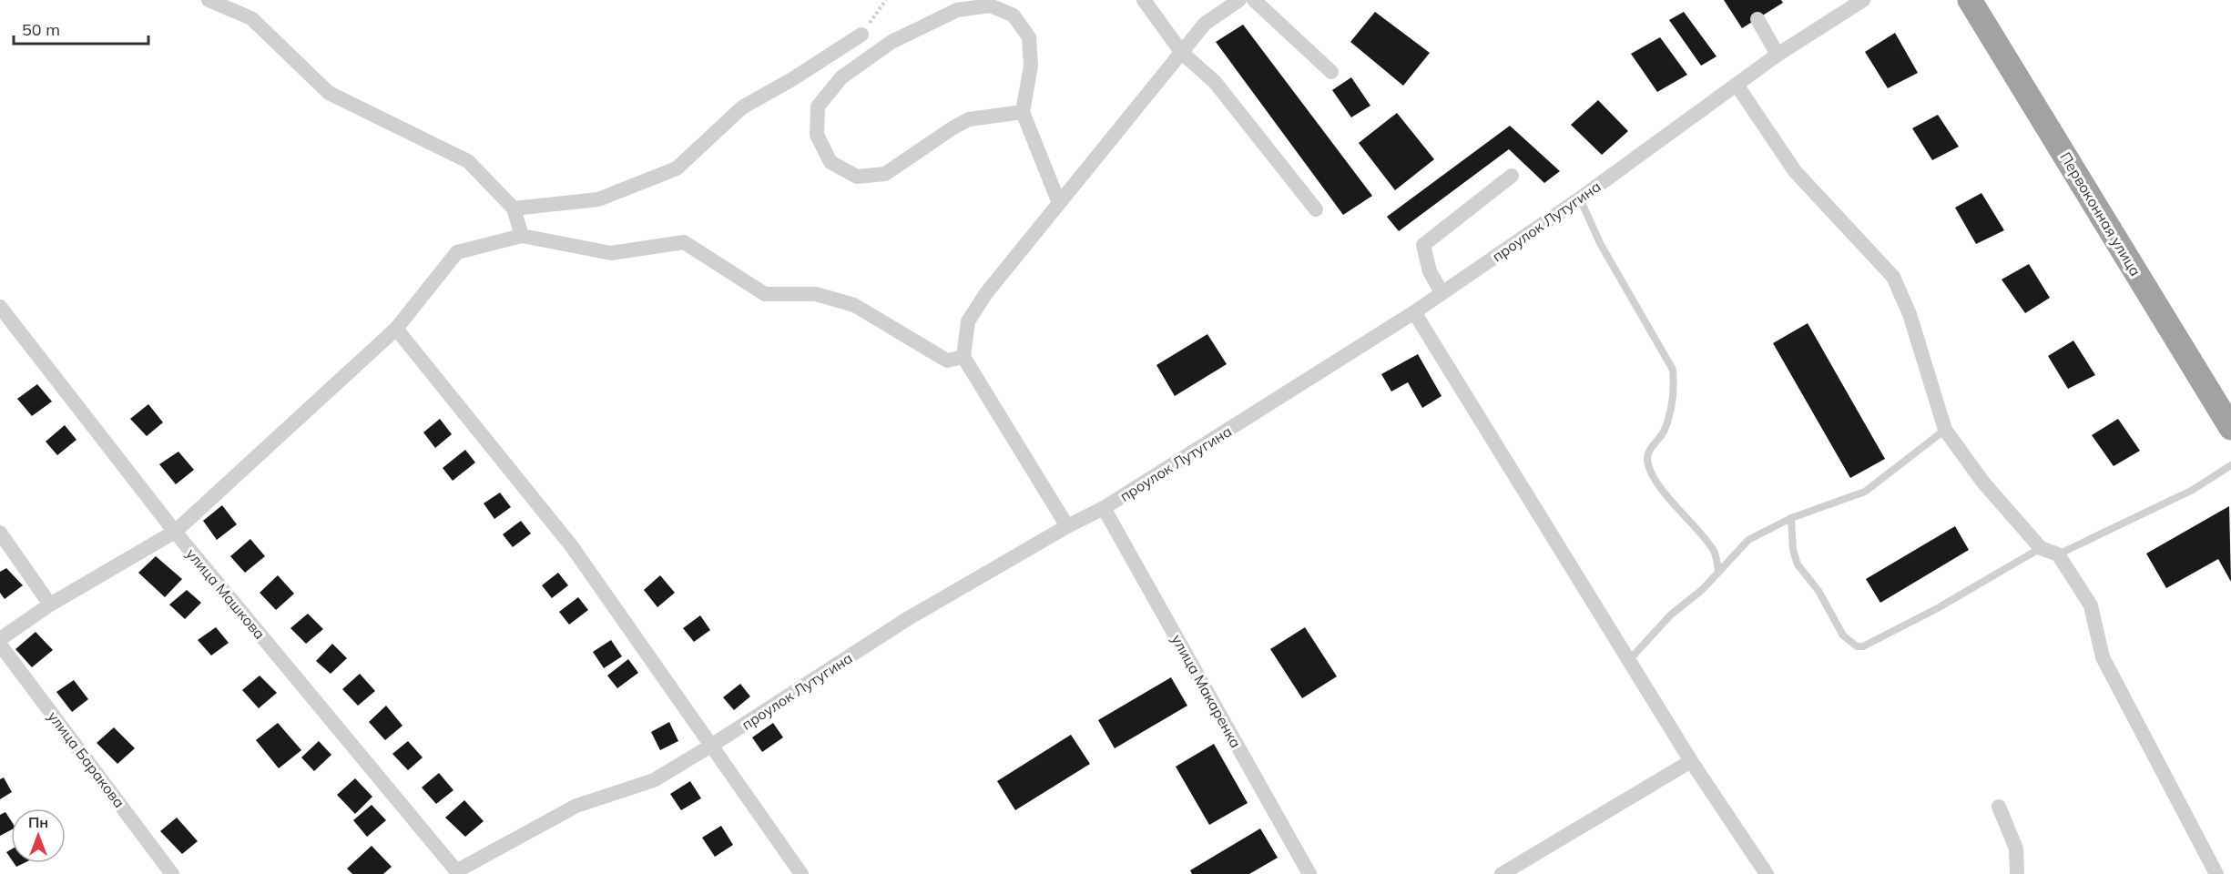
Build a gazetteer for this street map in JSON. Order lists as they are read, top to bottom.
{
  "streets": {
    "highway": ["Первоконная улица"],
    "street": [
      "проулок Лутугина",
      "улица Машкова",
      "улица Макаренка",
      "улица Баракова"
    ]
  },
  "crossings": [
    ["проулок Лутугина", "улица Машкова"],
    ["проулок Лутугина", "улица Макаренка"]
  ],
  "scale_bar": "50 m",
  "north": "top"
}
